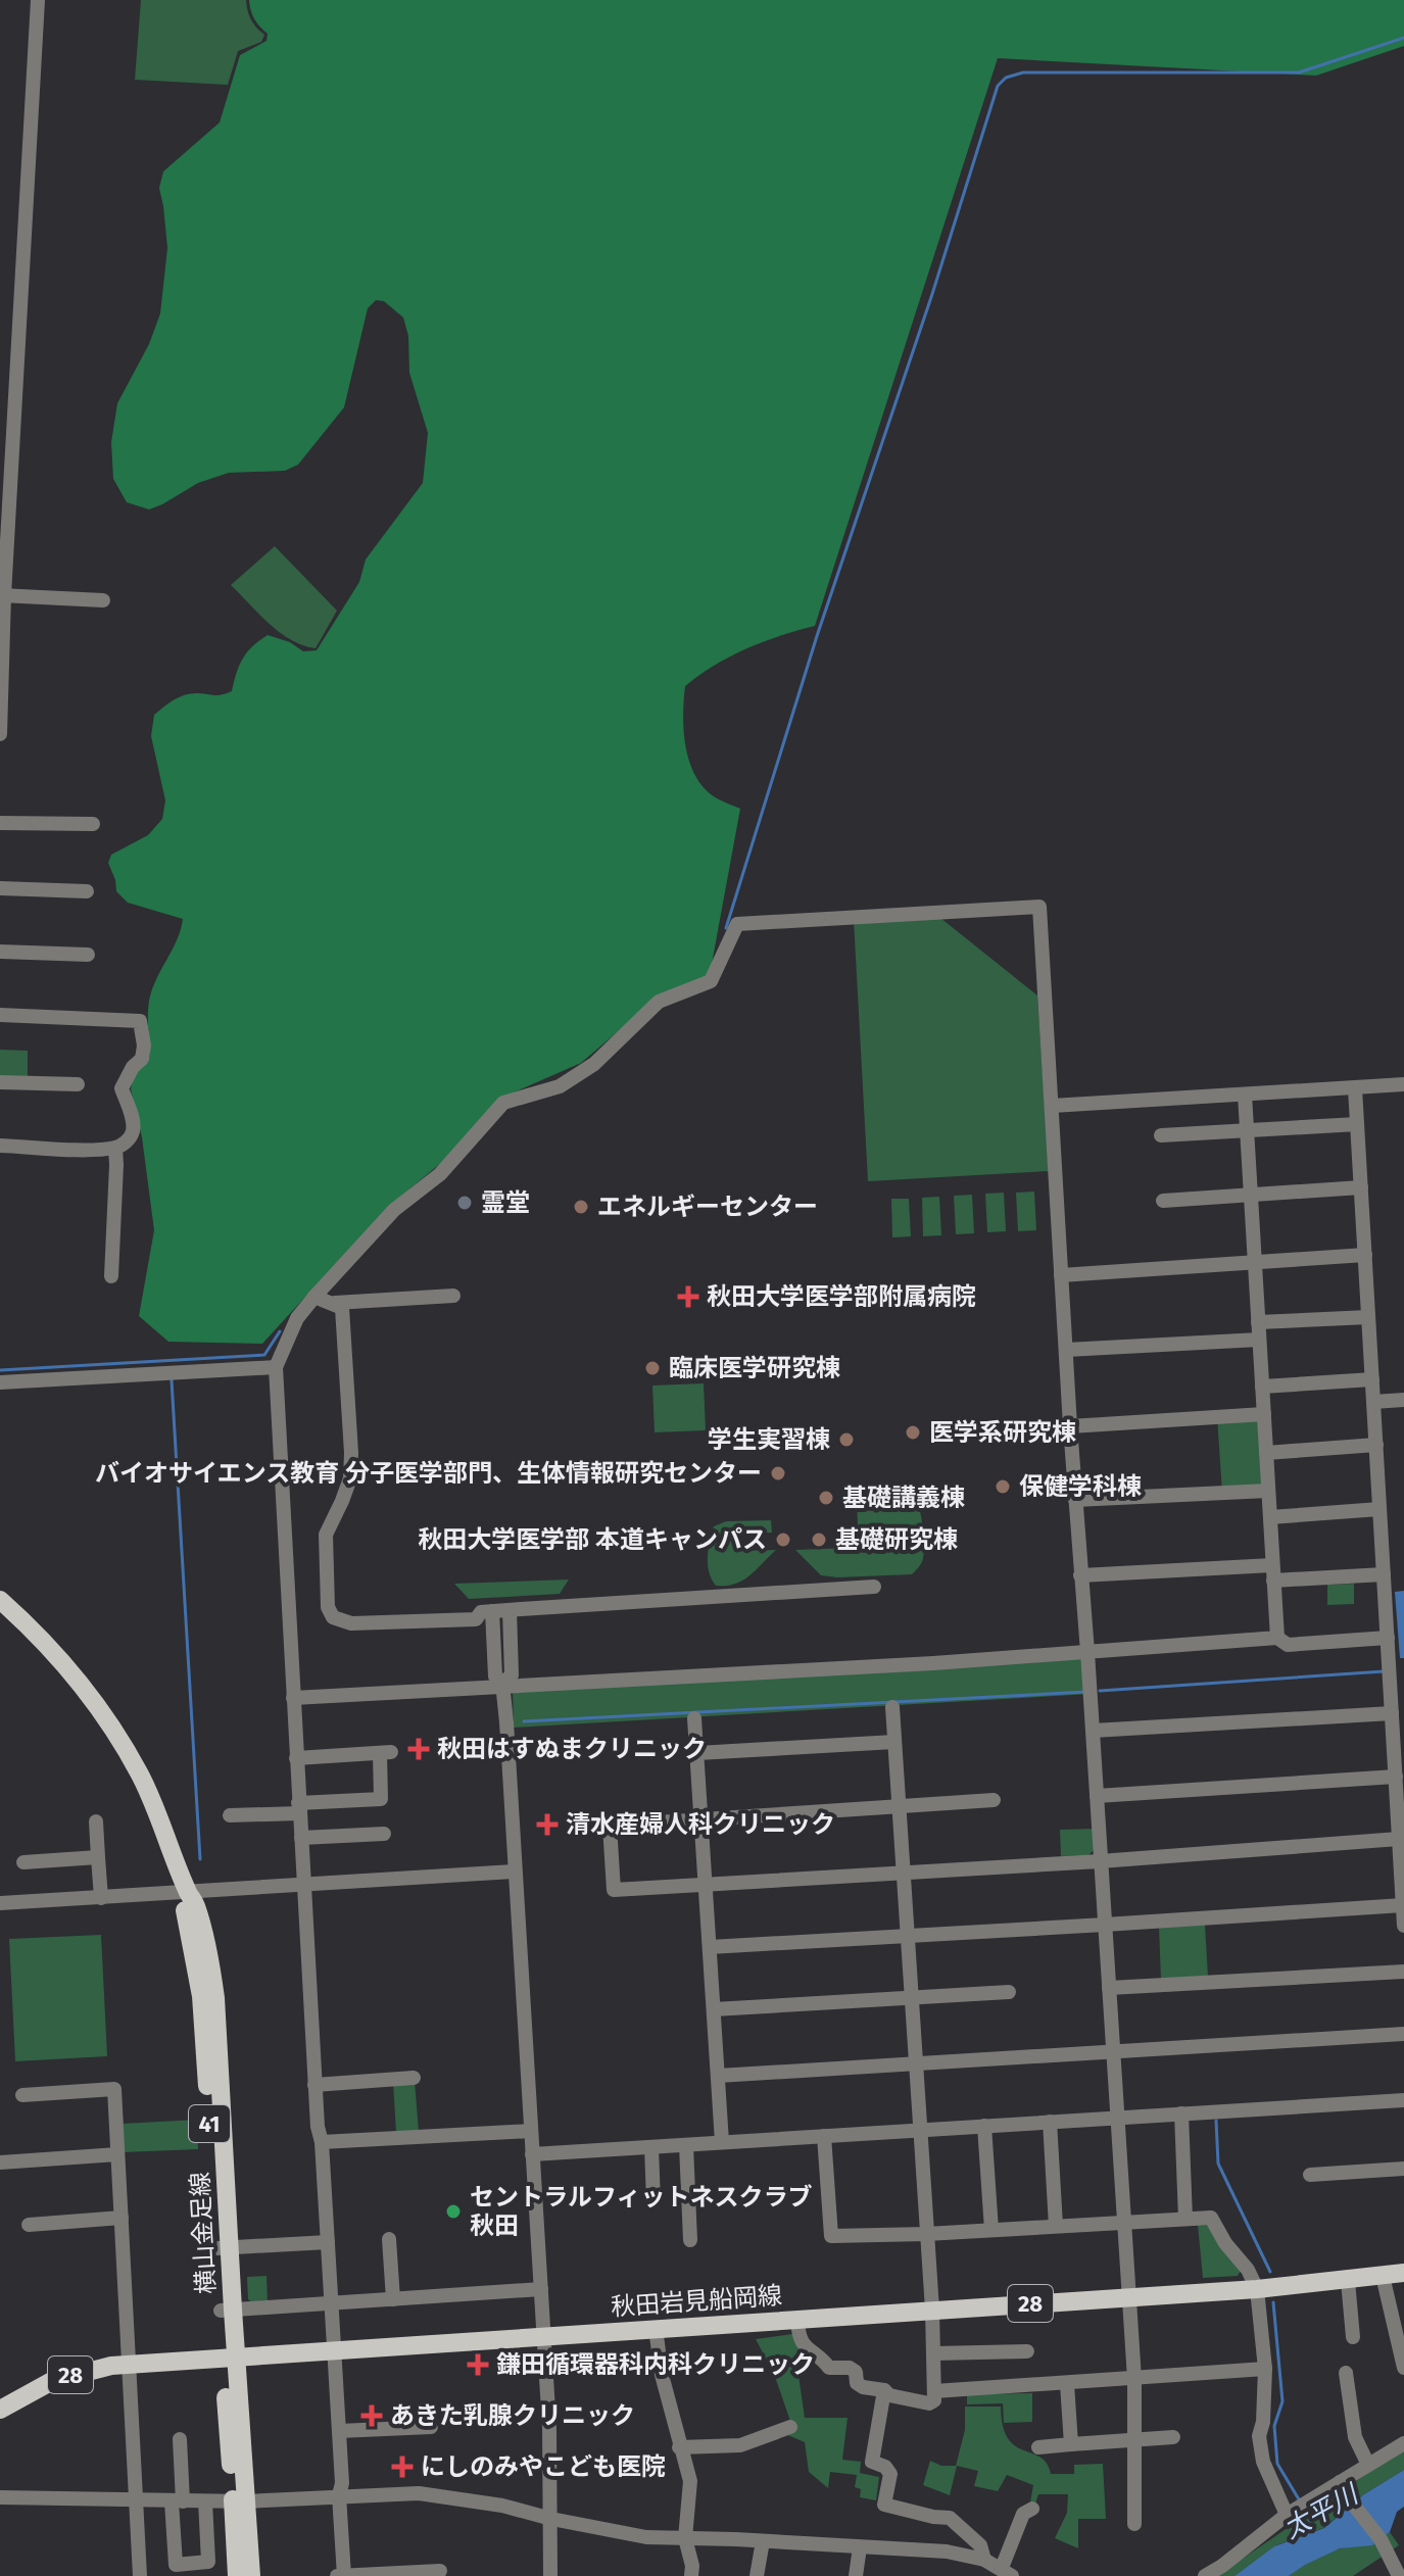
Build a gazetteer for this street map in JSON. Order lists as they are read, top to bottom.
{
  "streets": {
    "main road": [
      "41",
      "横山金足線",
      "秋田岩見船岡線",
      "28"
    ]
  },
  "crossings": [
    ["横山金足線", "秋田岩見船岡線"]
  ],
  "water": ["太平川"],
  "places": {
    "other": [
      "霊堂",
      "エネルギーセンター",
      "臨床医学研究棟",
      "医学系研究棟",
      "学生実習棟",
      "バイオサイエンス教育 分子医学部門、生体情報研究センター",
      "保健学科棟",
      "基礎講義棟",
      "秋田大学医学部 本道キャンパス",
      "基礎研究棟",
      "セントラルフィットネスクラブ 秋田"
    ],
    "health": [
      "秋田大学医学部附属病院",
      "秋田はすぬまクリニック",
      "清水産婦人科クリニック",
      "鎌田循環器科内科クリニック",
      "あきた乳腺クリニック",
      "にしのみやこども医院"
    ]
  }
}
